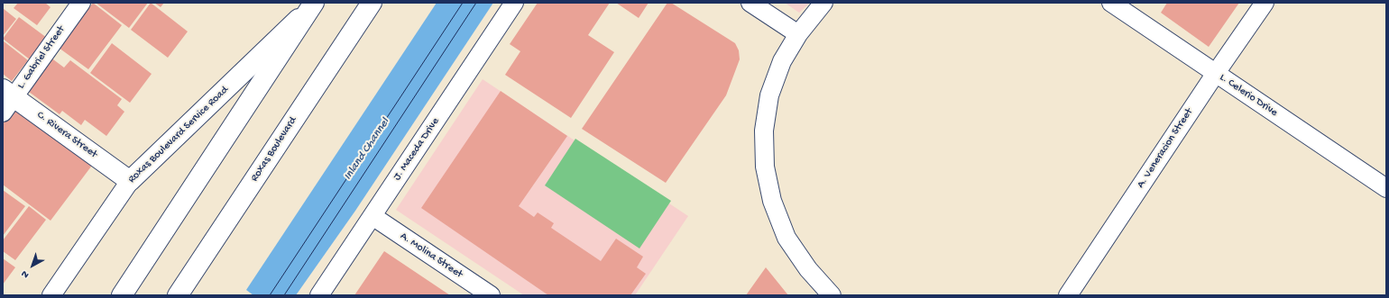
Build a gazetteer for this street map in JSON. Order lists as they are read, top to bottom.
{
  "streets": {
    "main road": ["C. Rivera Street", "Roxas Boulevard Service Road", "Roxas Boulevard"],
    "street": [
      "L. Gabriel Street",
      "L. Celerio Drive",
      "A. Veneracion Street",
      "J. Maceda Drive",
      "A. Molina Street"
    ]
  },
  "crossings": [
    ["L. Gabriel Street", "C. Rivera Street"],
    ["L. Celerio Drive", "A. Veneracion Street"],
    ["C. Rivera Street", "Roxas Boulevard Service Road"],
    ["J. Maceda Drive", "A. Molina Street"]
  ],
  "water": ["Inland Channel"],
  "north": "bottom left"
}
